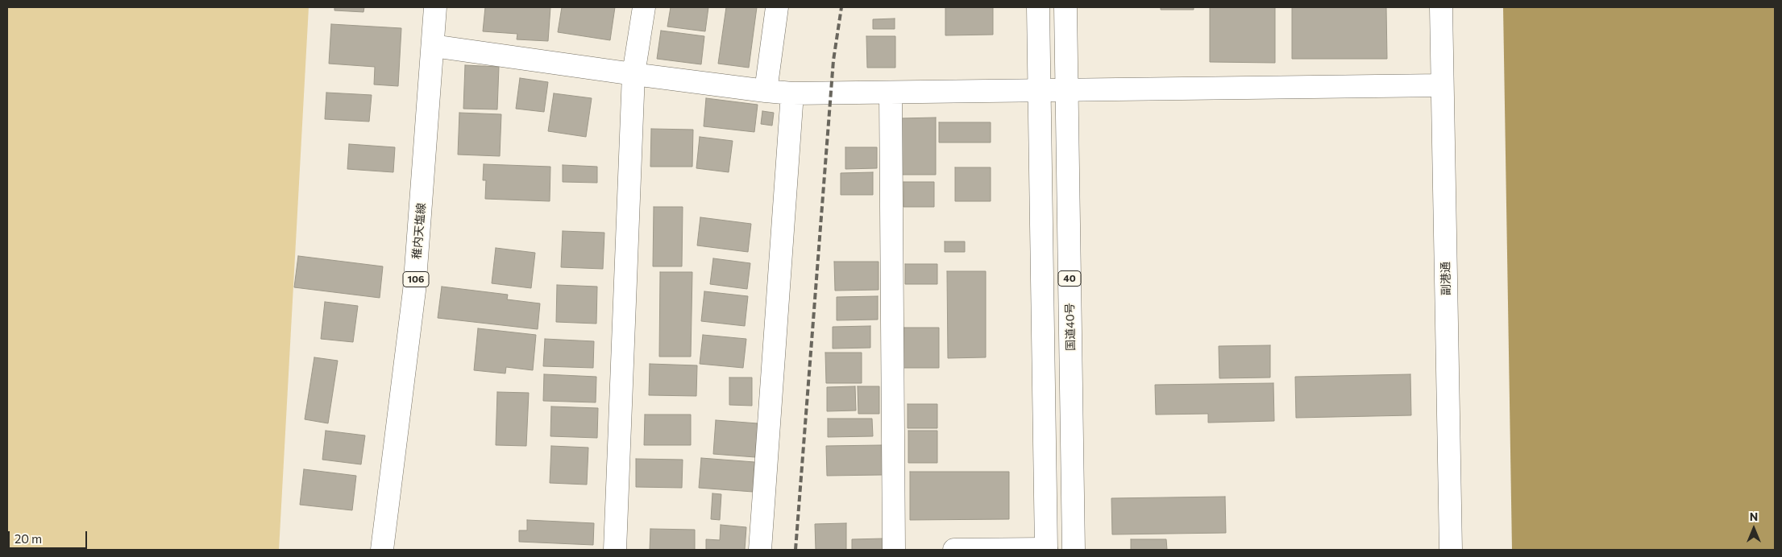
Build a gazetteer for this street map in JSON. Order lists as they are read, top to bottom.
{
  "streets": {
    "main road": [
      "稚内天塩線",
      "40",
      "副港通",
      "106",
      "国道40号"
    ]
  },
  "scale_bar": "20 m",
  "north": "top"
}
